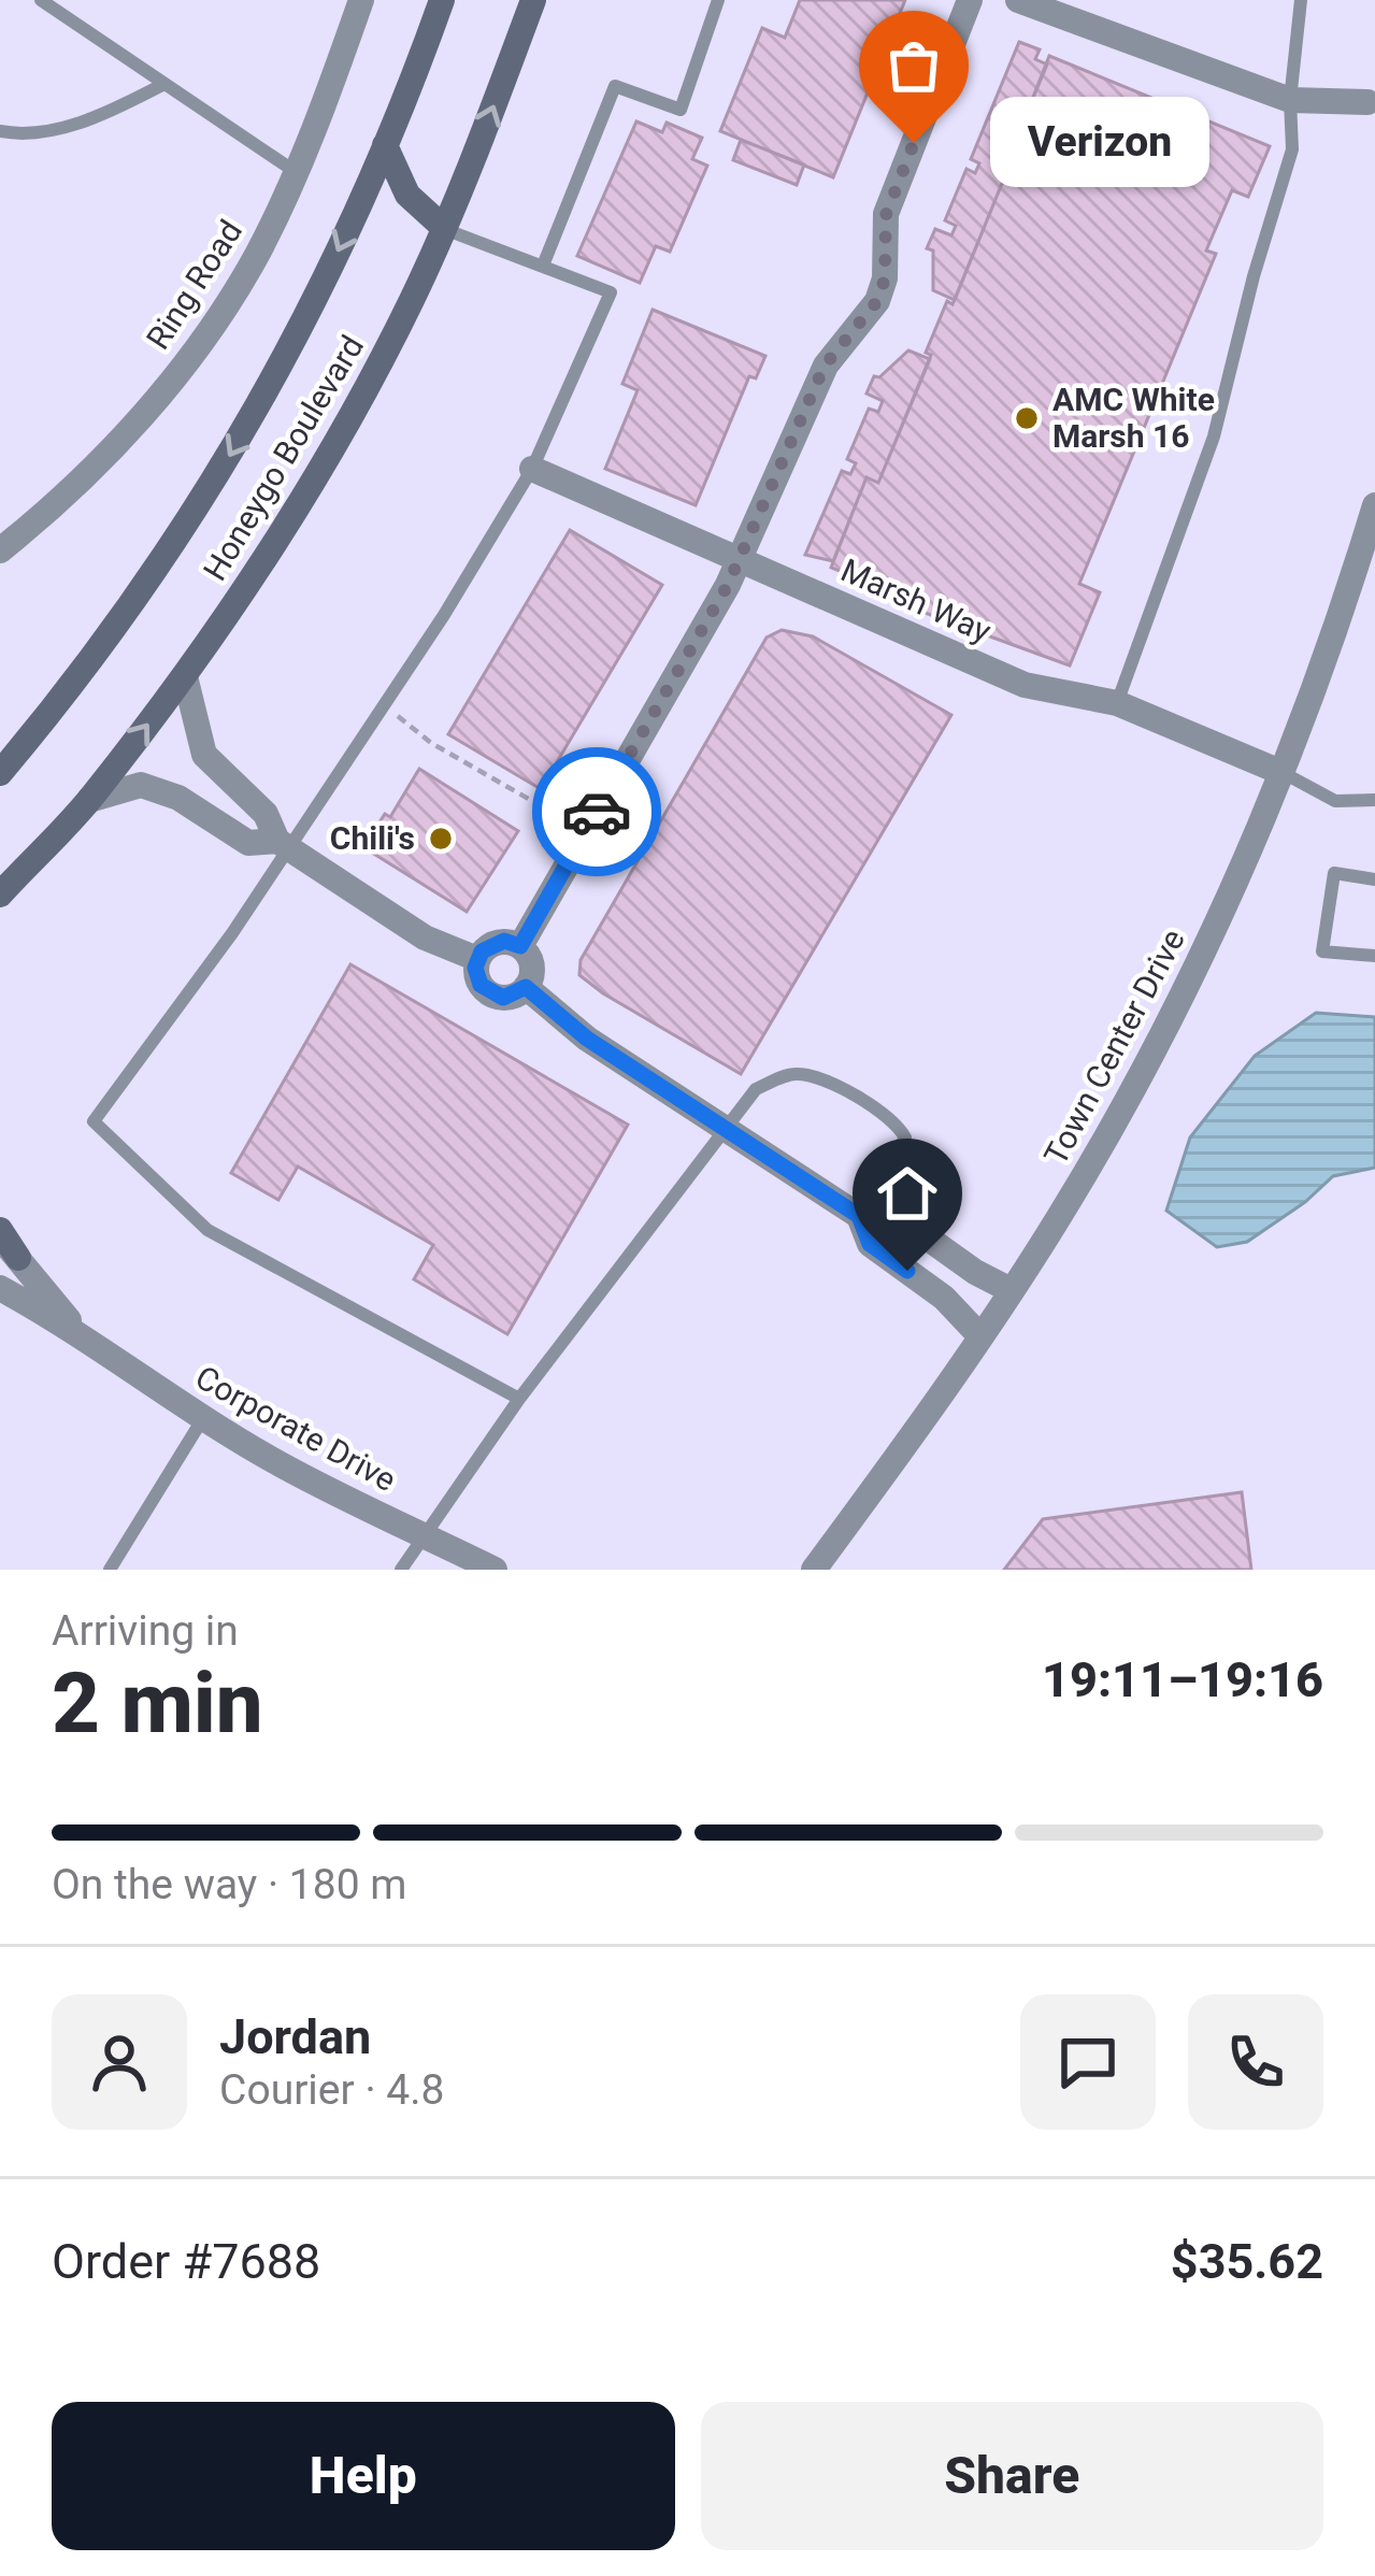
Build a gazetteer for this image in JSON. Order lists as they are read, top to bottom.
{
  "streets": {
    "main road": ["Honeygo Boulevard"],
    "street": [
      "Ring Road",
      "Marsh Way",
      "Town Center Drive",
      "Corporate Drive"
    ]
  },
  "crossings": [
    ["Marsh Way", "Town Center Drive"]
  ],
  "places": ["Verizon", "AMC White Marsh 16", "Chili's"],
  "page": {
    "bubble": "Verizon",
    "heading": ["2 min", "Arriving in", "19:11–19:16"],
    "panel": [
      "Jordan",
      "Courier · 4.8",
      "Order #7688",
      "$35.62"
    ],
    "bar": "On the way · 180 m",
    "buttons": ["Help", "Share"]
  }
}
